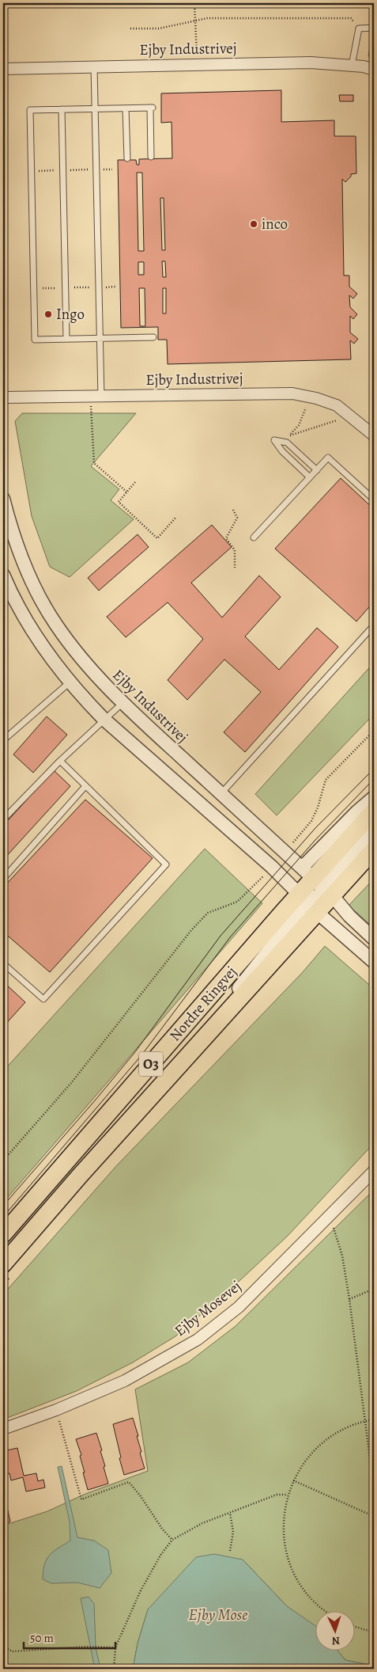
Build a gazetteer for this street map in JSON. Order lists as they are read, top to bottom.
{
  "streets": {
    "main road": ["Nordre Ringvej", "O3"],
    "street": ["Ejby Industrivej", "Ejby Mosevej"]
  },
  "crossings": [
    ["Ejby Industrivej", "Nordre Ringvej"]
  ],
  "water": ["Ejby Mose"],
  "places": ["inco", "Ingo"],
  "scale_bar": "50 m",
  "north": "bottom"
}
